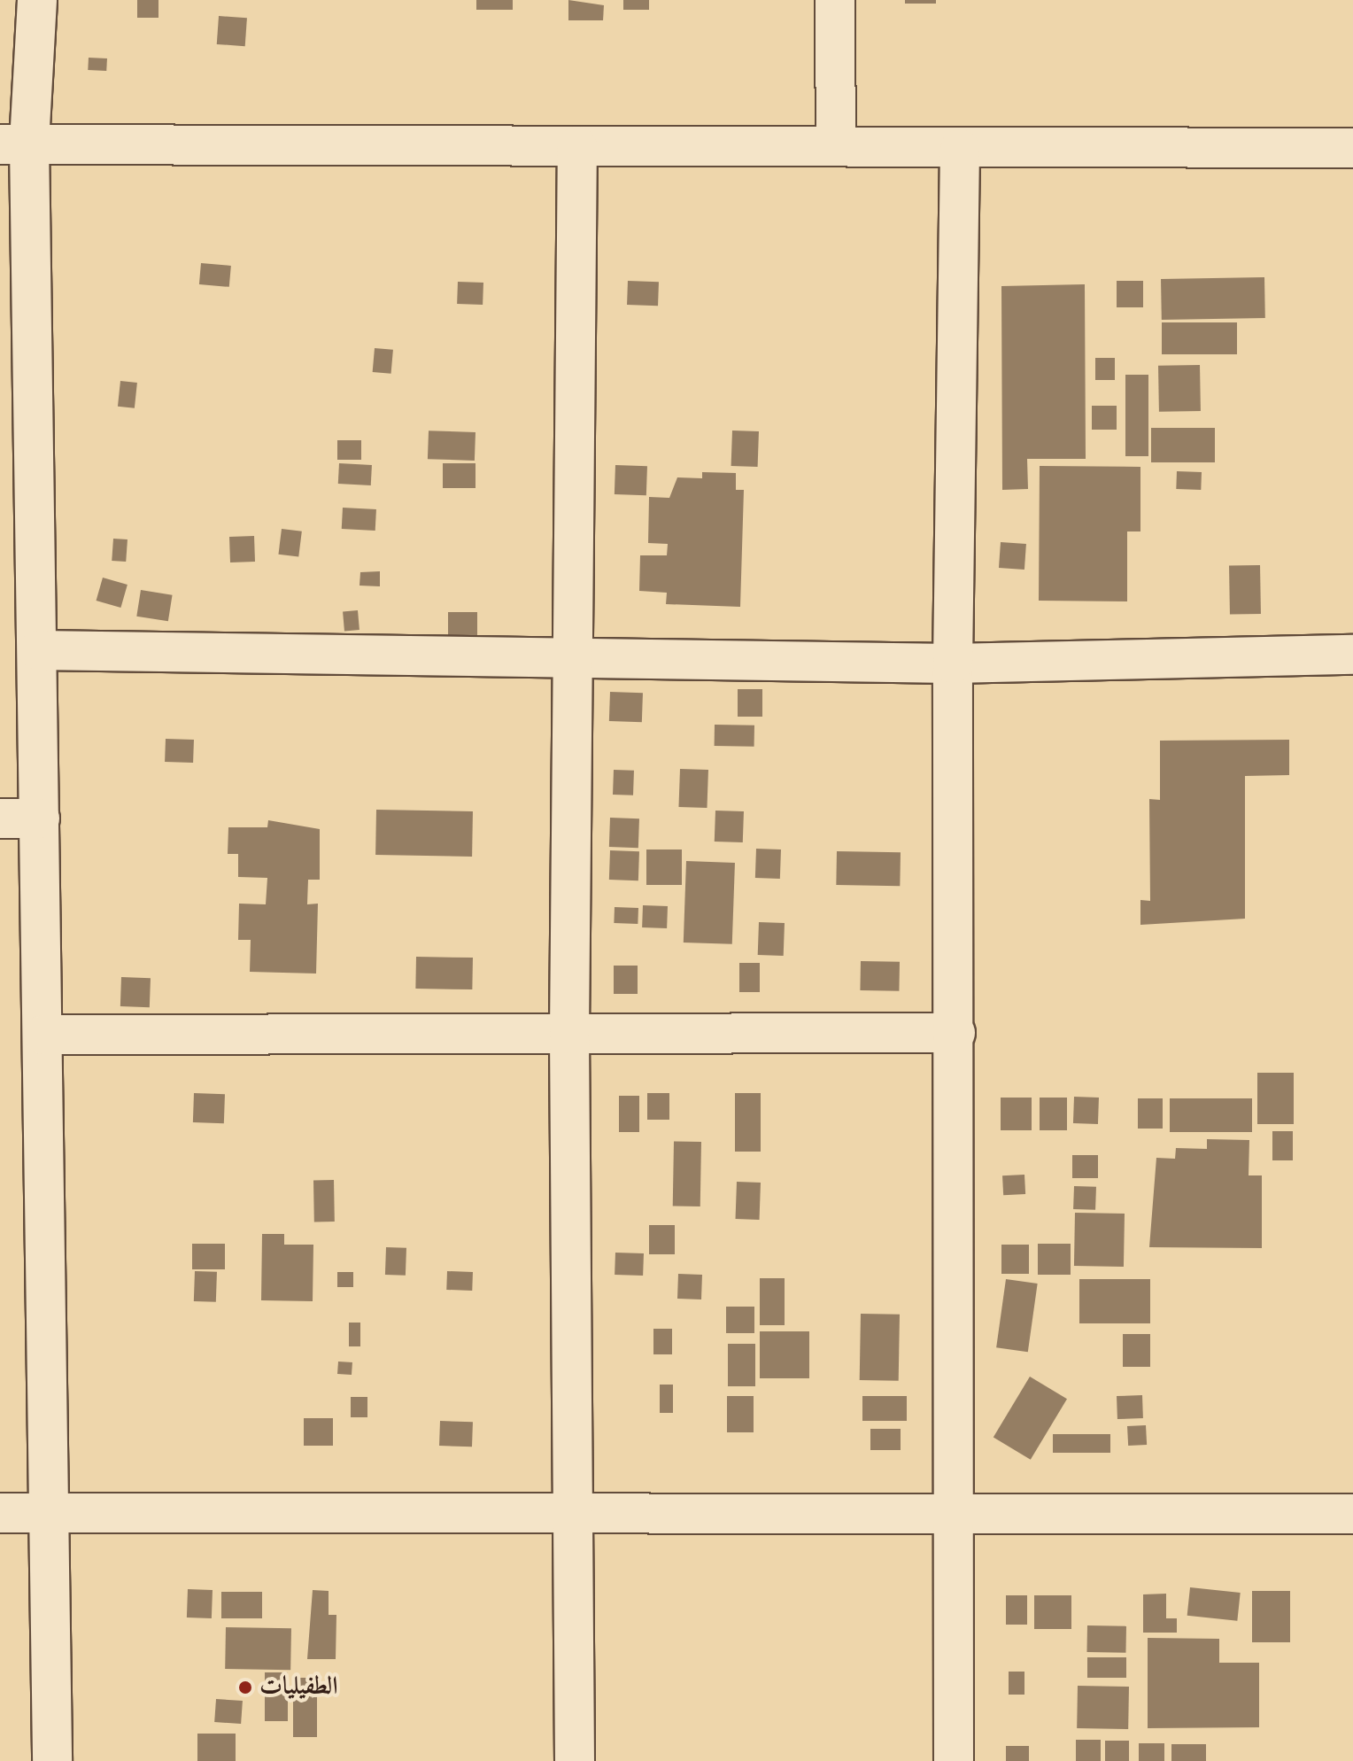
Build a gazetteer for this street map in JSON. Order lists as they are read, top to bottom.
{
  "places": ["الطفيليات"]
}
